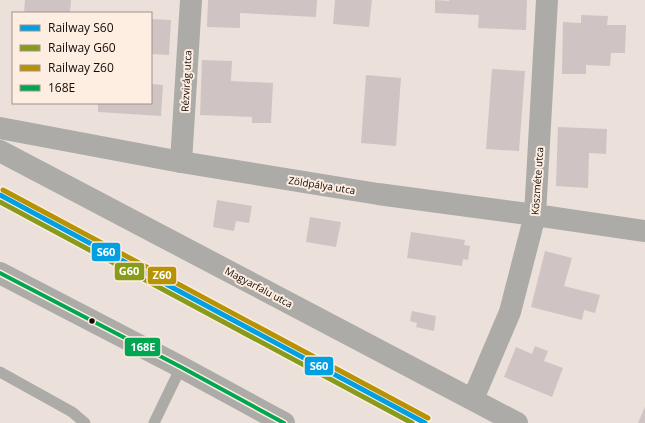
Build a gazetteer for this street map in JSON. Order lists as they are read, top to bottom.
{
  "streets": {
    "street": [
      "Rézvirág utca",
      "Köszméte utca",
      "Zöldpálya utca",
      "Magyarfalu utca"
    ]
  },
  "crossings": [
    ["Rézvirág utca", "Zöldpálya utca"],
    ["Köszméte utca", "Zöldpálya utca"],
    ["Köszméte utca", "Magyarfalu utca"]
  ],
  "lines": [
    "rail line Z60",
    "rail line S60",
    "rail line G60",
    "transit line 168E"
  ],
  "legend": [
    "Railway S60",
    "Railway G60",
    "Railway Z60",
    "168E"
  ]
}
